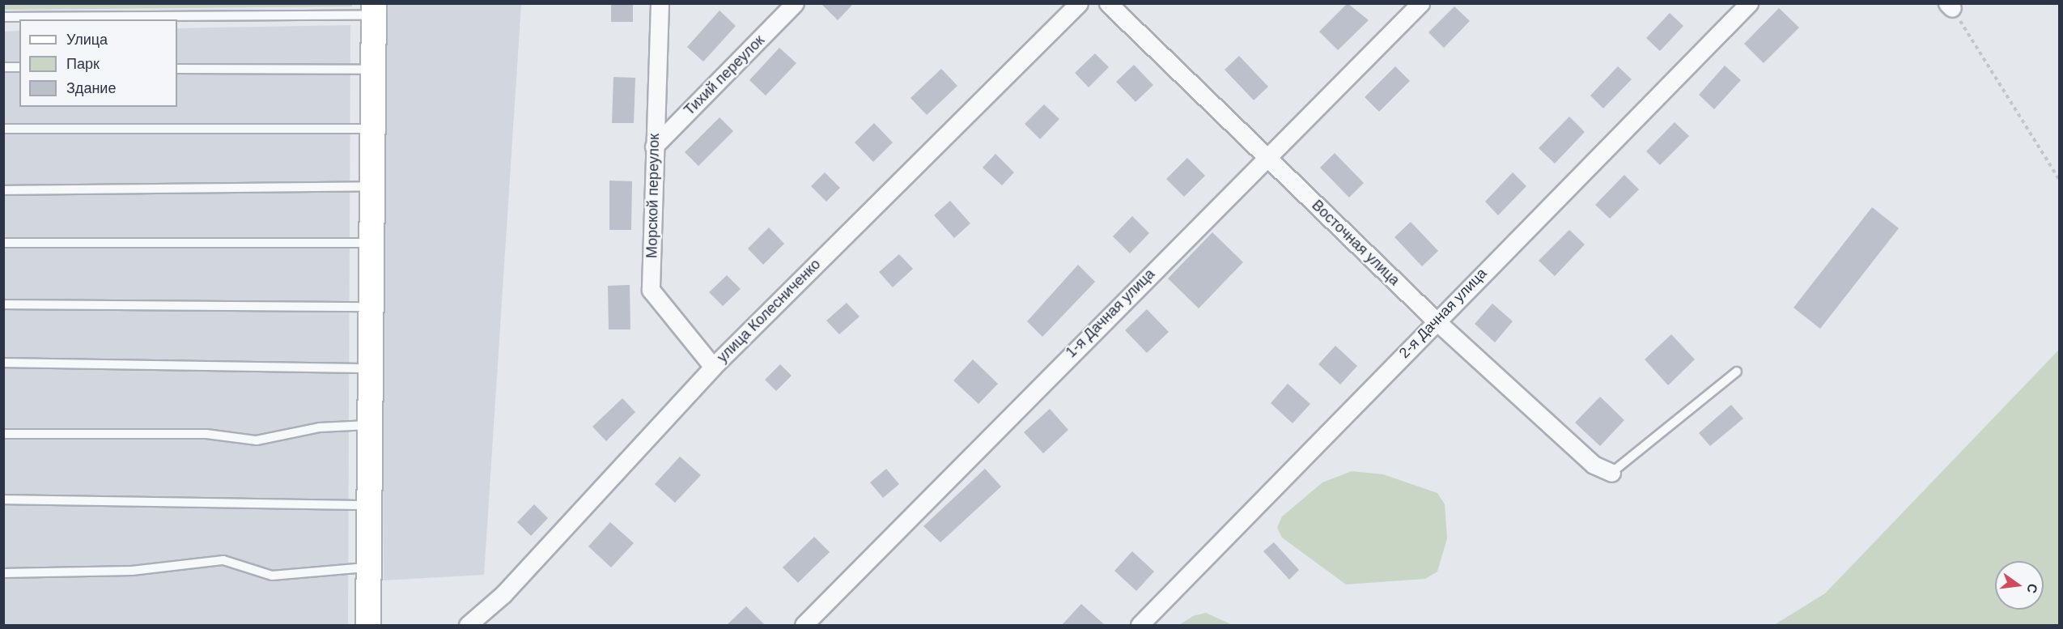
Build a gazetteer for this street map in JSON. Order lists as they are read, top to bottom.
{
  "streets": {
    "street": [
      "Тихий переулок",
      "Морской переулок",
      "Восточная улица",
      "улица Колесниченко",
      "1-я Дачная улица",
      "2-я Дачная улица"
    ]
  },
  "crossings": [
    ["Тихий переулок", "Морской переулок"],
    ["Морской переулок", "улица Колесниченко"],
    ["Восточная улица", "1-я Дачная улица"],
    ["Восточная улица", "2-я Дачная улица"]
  ],
  "legend": ["Улица", "Парк", "Здание"],
  "north": "right"
}
